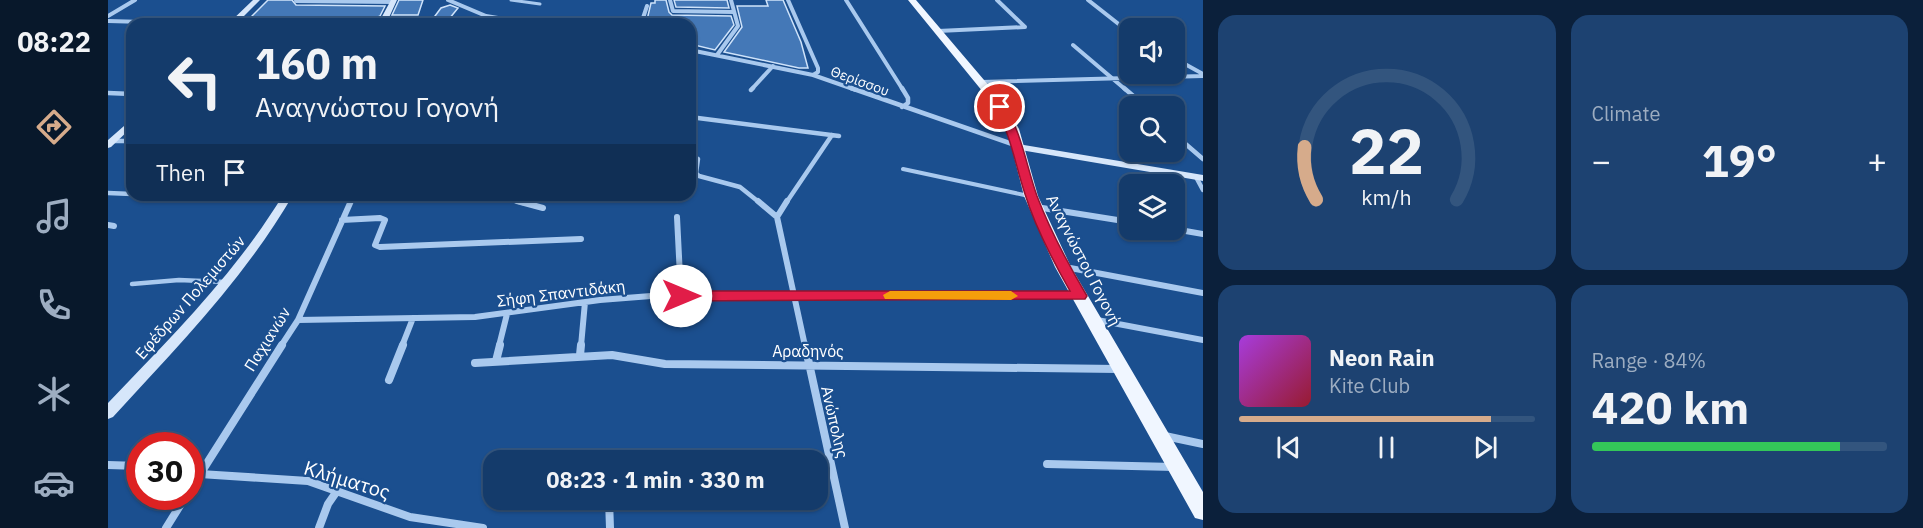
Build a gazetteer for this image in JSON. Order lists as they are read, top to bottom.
{
  "streets": {
    "main road": ["Αναγνώστου Γογονή"],
    "street": [
      "Θερίσσου",
      "Σήφη Σπαντιδάκη",
      "Εφέδρων Πολεμιστών",
      "Παχιανών",
      "Αραδηνός",
      "Ανώπολης",
      "Κλήματος"
    ]
  },
  "crossings": [
    ["Θερίσσου", "Αναγνώστου Γογονή"],
    ["Αναγνώστου Γογονή", "Σήφη Σπαντιδάκη"],
    ["Αναγνώστου Γογονή", "Αραδηνός"],
    ["Σήφη Σπαντιδάκη", "Παχιανών"],
    ["Σήφη Σπαντιδάκη", "Ανώπολης"],
    ["Αραδηνός", "Ανώπολης"]
  ],
  "page": {
    "tabs": "08:22",
    "tile": [
      "Climate",
      ["Range · 84%", "420 km"]
    ],
    "turn": ["160 m", "Αναγνώστου Γογονή"],
    "heat": ["−", "19°", "+"],
    "then": "Then",
    "song": ["Neon Rain", "Kite Club"],
    "limit": "30",
    "trip": "08:23 · 1 min · 330 m",
    "gauge": ["22", "km/h"]
  }
}
